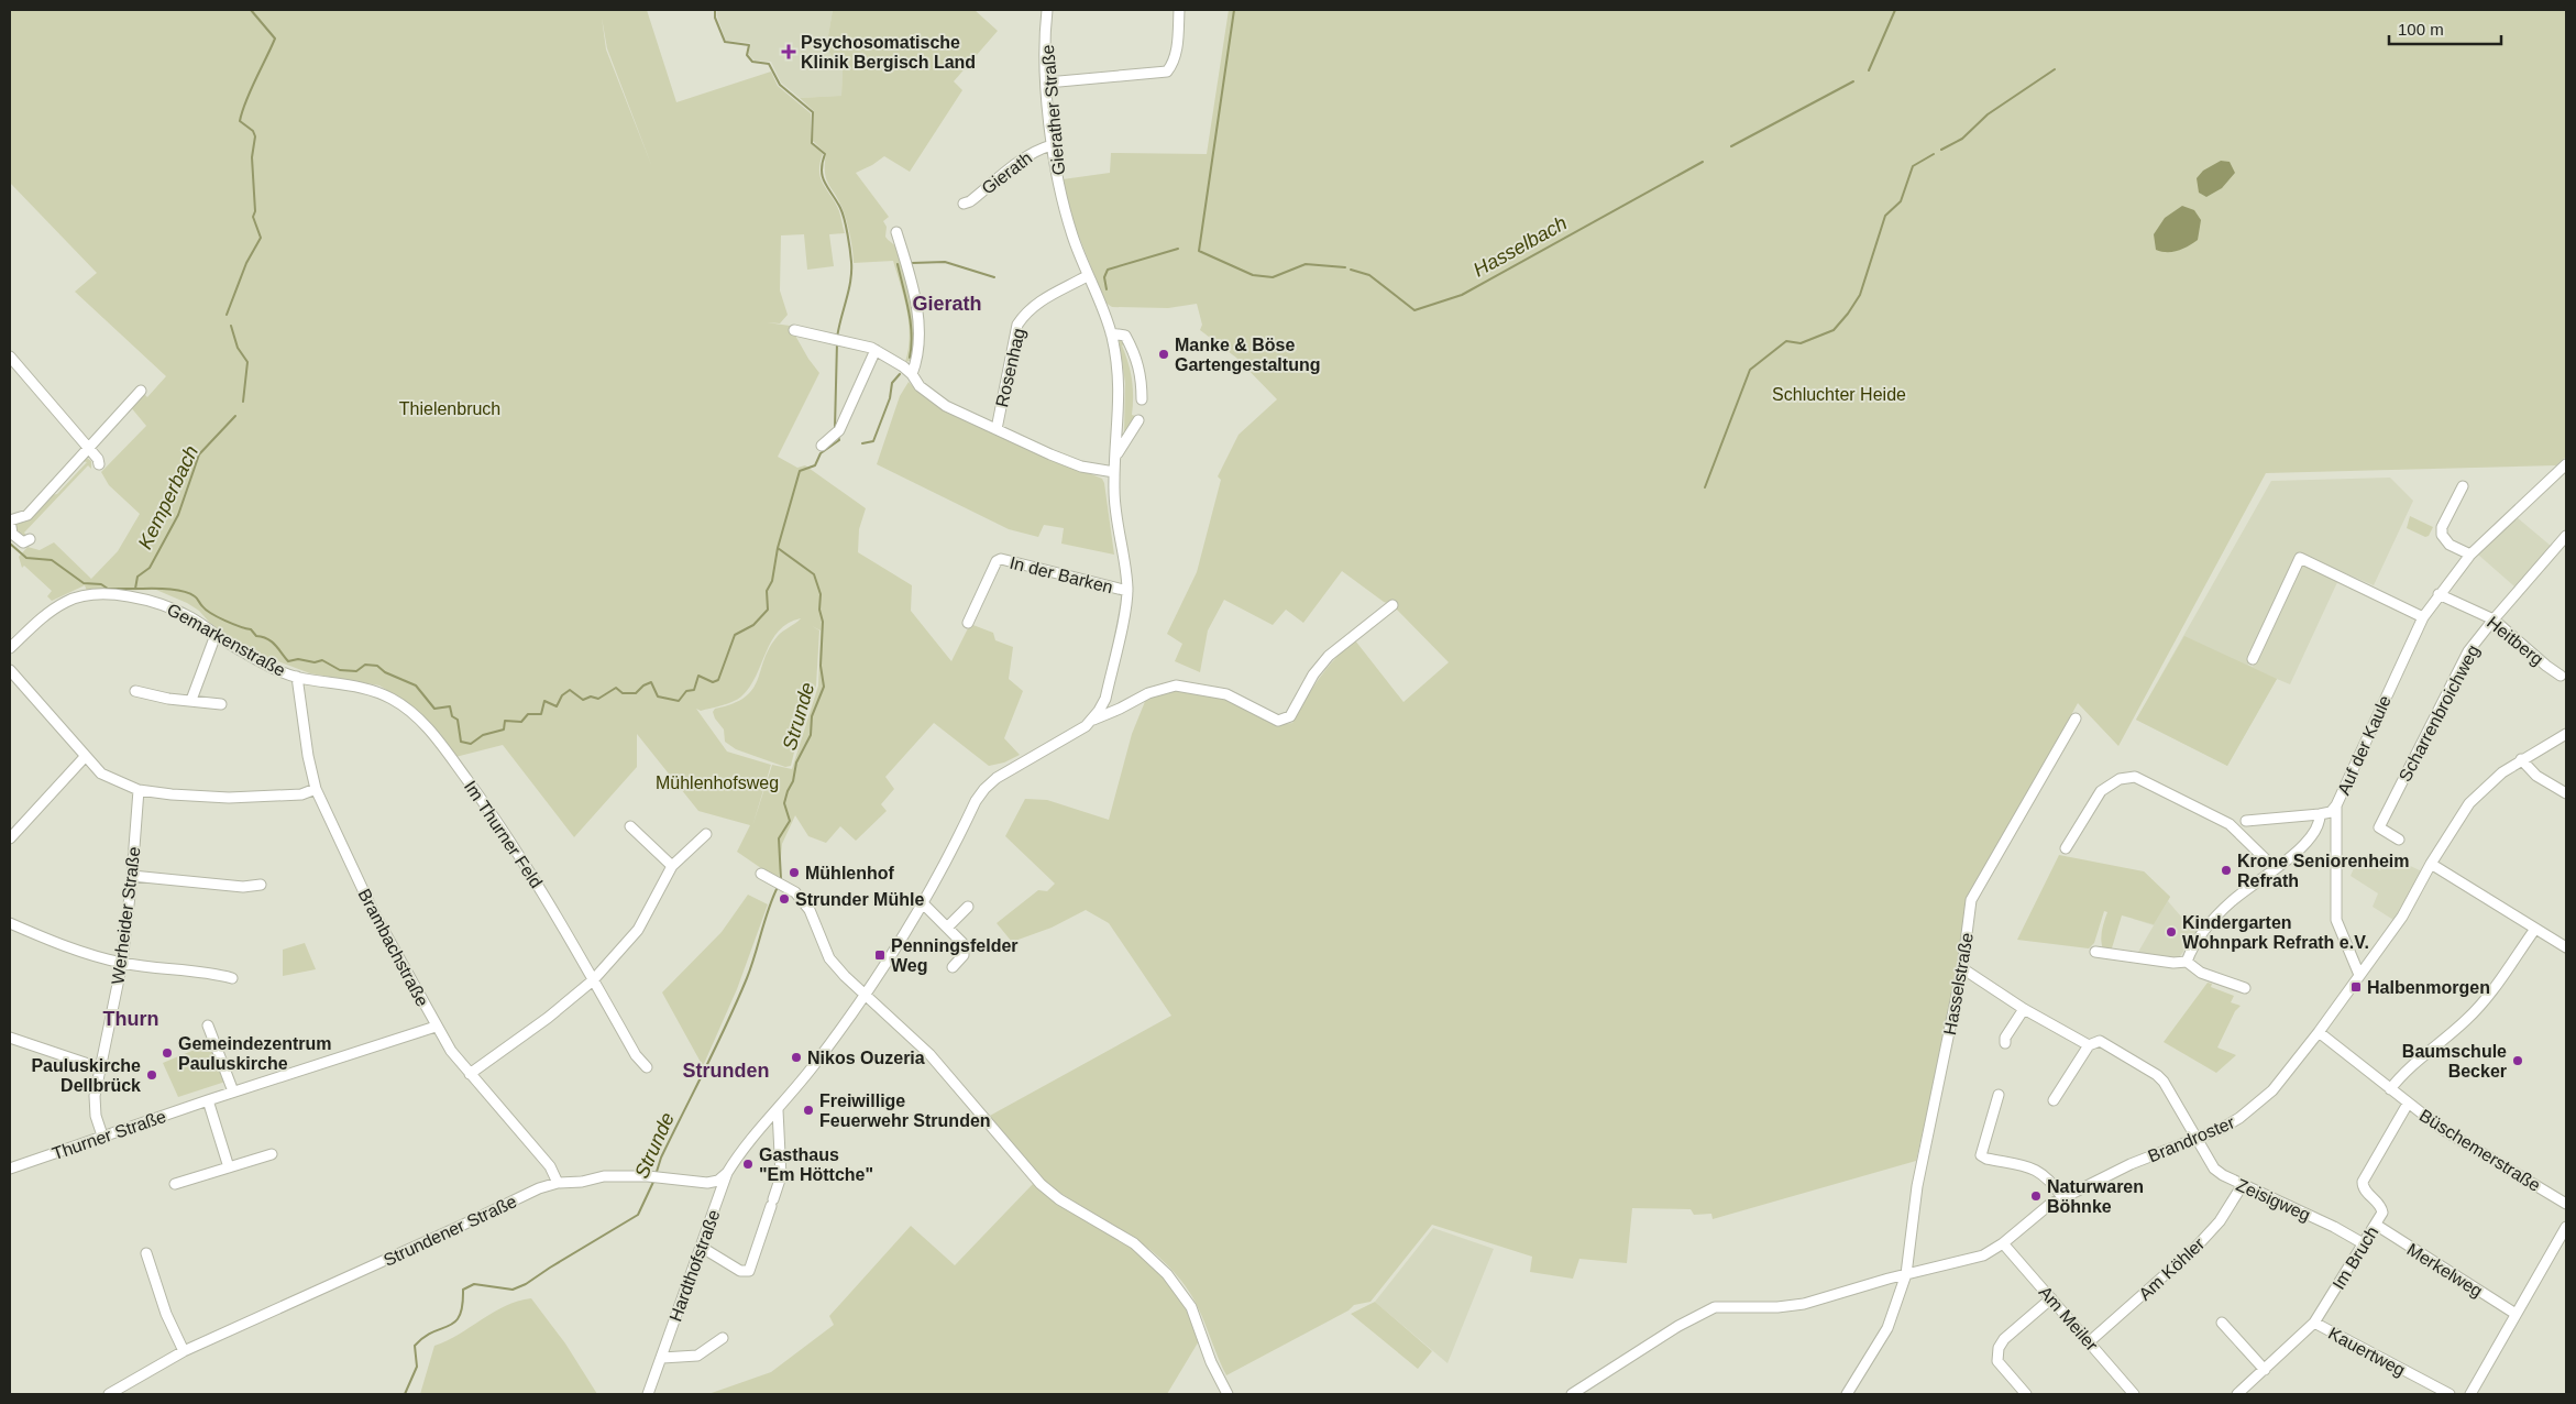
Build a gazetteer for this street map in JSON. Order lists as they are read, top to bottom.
{
  "streets": {
    "street": [
      "Gierather Straße",
      "Gierath",
      "Rosenhag",
      "In der Barken",
      "Gemarkenstraße",
      "Heitberg",
      "Scharrenbroichweg",
      "Auf der Kaule",
      "Im Thurner Feld",
      "Werheider Straße",
      "Brambachstraße",
      "Hasselstraße",
      "Thurner Straße",
      "Brandroster",
      "Büschemerstraße",
      "Zeisigweg",
      "Strundener Straße",
      "Im Bruch",
      "Hardthofstraße",
      "Am Köhler",
      "Merkelweg",
      "Am Meiler",
      "Kauertweg"
    ]
  },
  "crossings": [
    ["Gierather Straße", "Gierath"],
    ["Gierather Straße", "Rosenhag"],
    ["Gierather Straße", "In der Barken"],
    ["Gierather Straße", "Strundener Straße"],
    ["Gierather Straße", "Hardthofstraße"],
    ["Gemarkenstraße", "Im Thurner Feld"],
    ["Gemarkenstraße", "Brambachstraße"],
    ["Heitberg", "Scharrenbroichweg"],
    ["Heitberg", "Auf der Kaule"],
    ["Auf der Kaule", "Brandroster"],
    ["Im Thurner Feld", "Brambachstraße"],
    ["Werheider Straße", "Thurner Straße"],
    ["Brambachstraße", "Thurner Straße"],
    ["Brambachstraße", "Strundener Straße"],
    ["Hasselstraße", "Brandroster"],
    ["Brandroster", "Büschemerstraße"],
    ["Brandroster", "Zeisigweg"],
    ["Brandroster", "Am Meiler"],
    ["Büschemerstraße", "Im Bruch"],
    ["Zeisigweg", "Im Bruch"],
    ["Zeisigweg", "Am Köhler"],
    ["Strundener Straße", "Hardthofstraße"],
    ["Im Bruch", "Merkelweg"],
    ["Im Bruch", "Kauertweg"],
    ["Am Köhler", "Am Meiler"]
  ],
  "districts": ["Gierath", "Thurn", "Strunden"],
  "water": ["Hasselbach", "Kemperbach", "Strunde"],
  "parks": ["Schluchter Heide", "Thielenbruch", "Mühlenhofsweg"],
  "places": {
    "health": ["Psychosomatische Klinik Bergisch Land"],
    "other": [
      "Manke & Böse Gartengestaltung",
      "Krone Seniorenheim Refrath",
      "Mühlenhof",
      "Strunder Mühle",
      "Kindergarten Wohnpark Refrath e.V.",
      "Gemeindezentrum Pauluskirche",
      "Nikos Ouzeria",
      "Baumschule Becker",
      "Pauluskirche Dellbrück",
      "Freiwillige Feuerwehr Strunden",
      "Gasthaus \"Em Höttche\"",
      "Naturwaren Böhnke"
    ],
    "transit": ["Penningsfelder Weg", "Halbenmorgen"]
  },
  "scale_bar": "100 m"
}
